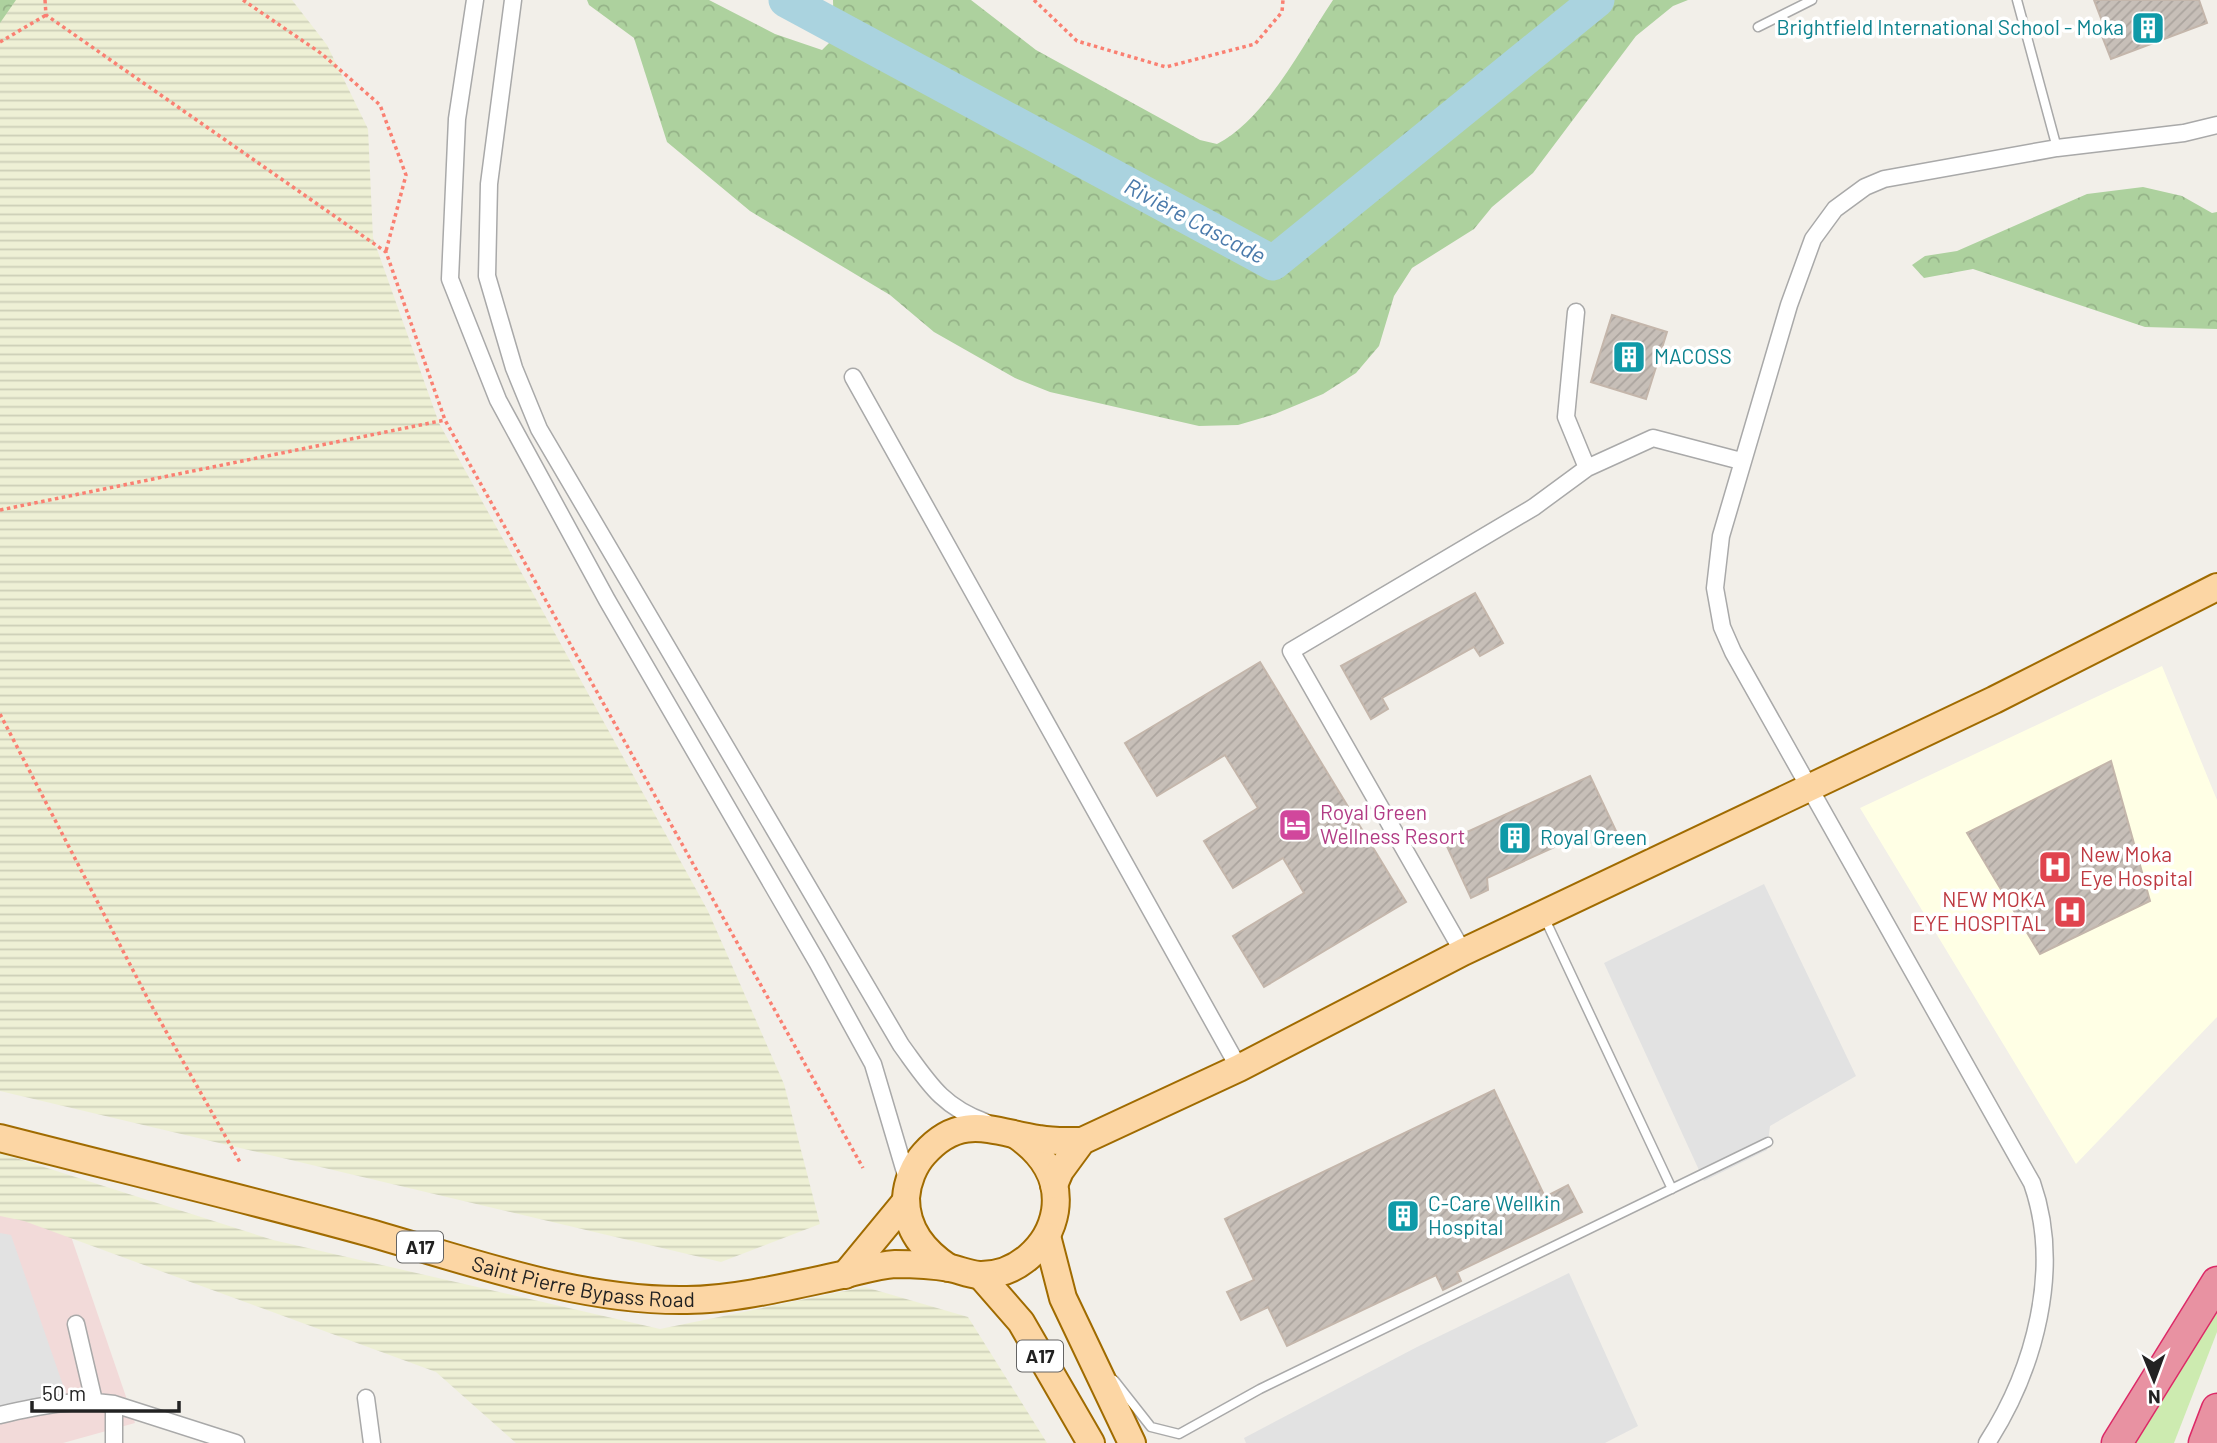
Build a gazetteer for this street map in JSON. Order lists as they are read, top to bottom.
{
  "streets": {
    "main road": ["A17", "Saint Pierre Bypass Road"]
  },
  "crossings": [
    ["A17", "Saint Pierre Bypass Road"]
  ],
  "water": ["Rivière Cascade"],
  "places": {
    "building": [
      "Brightfield International School - Moka",
      "MACOSS",
      "Royal Green",
      "C-Care Wellkin Hospital"
    ],
    "hotel": ["Royal Green Wellness Resort"],
    "hospital": ["New Moka Eye Hospital", "NEW MOKA EYE HOSPITAL"]
  },
  "scale_bar": "50 m",
  "north": "bottom"
}
